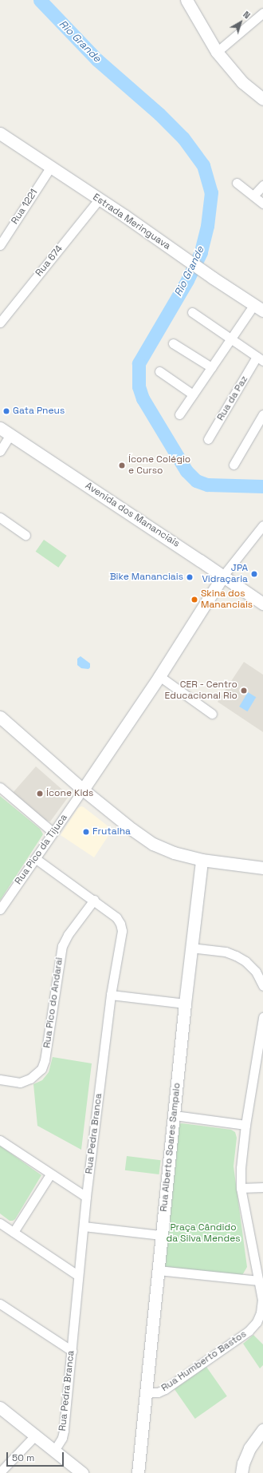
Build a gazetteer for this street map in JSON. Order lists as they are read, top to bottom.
{
  "streets": {
    "street": [
      "Rua 1221",
      "Estrada Meringuava",
      "Rua 674",
      "Rua da Paz",
      "Avenida dos Mananciais",
      "Rua Pico da Tijuca",
      "Rua Pico do Andarai",
      "Rua Pedra Branca",
      "Rua Alberto Soares Sampaio",
      "Rua Humberto Bastos"
    ]
  },
  "crossings": [
    ["Rua 1221", "Estrada Meringuava"],
    ["Estrada Meringuava", "Rua 674"],
    ["Rua Pico da Tijuca", "Rua Pedra Branca"],
    ["Rua Pico do Andarai", "Rua Pedra Branca"],
    ["Rua Alberto Soares Sampaio", "Rua Humberto Bastos"]
  ],
  "water": ["Rio Grande"],
  "parks": ["Praça Cândido da Silva Mendes"],
  "places": [
    "Gata Pneus",
    "Ícone Colégio e Curso",
    "JPA Vidraçaria",
    "Bike Mananciais",
    "Skina dos Mananciais",
    "CER - Centro Educacional Rio",
    "Ícone Kids",
    "Frutalha"
  ],
  "scale_bar": "50 m",
  "north": "top right"
}
